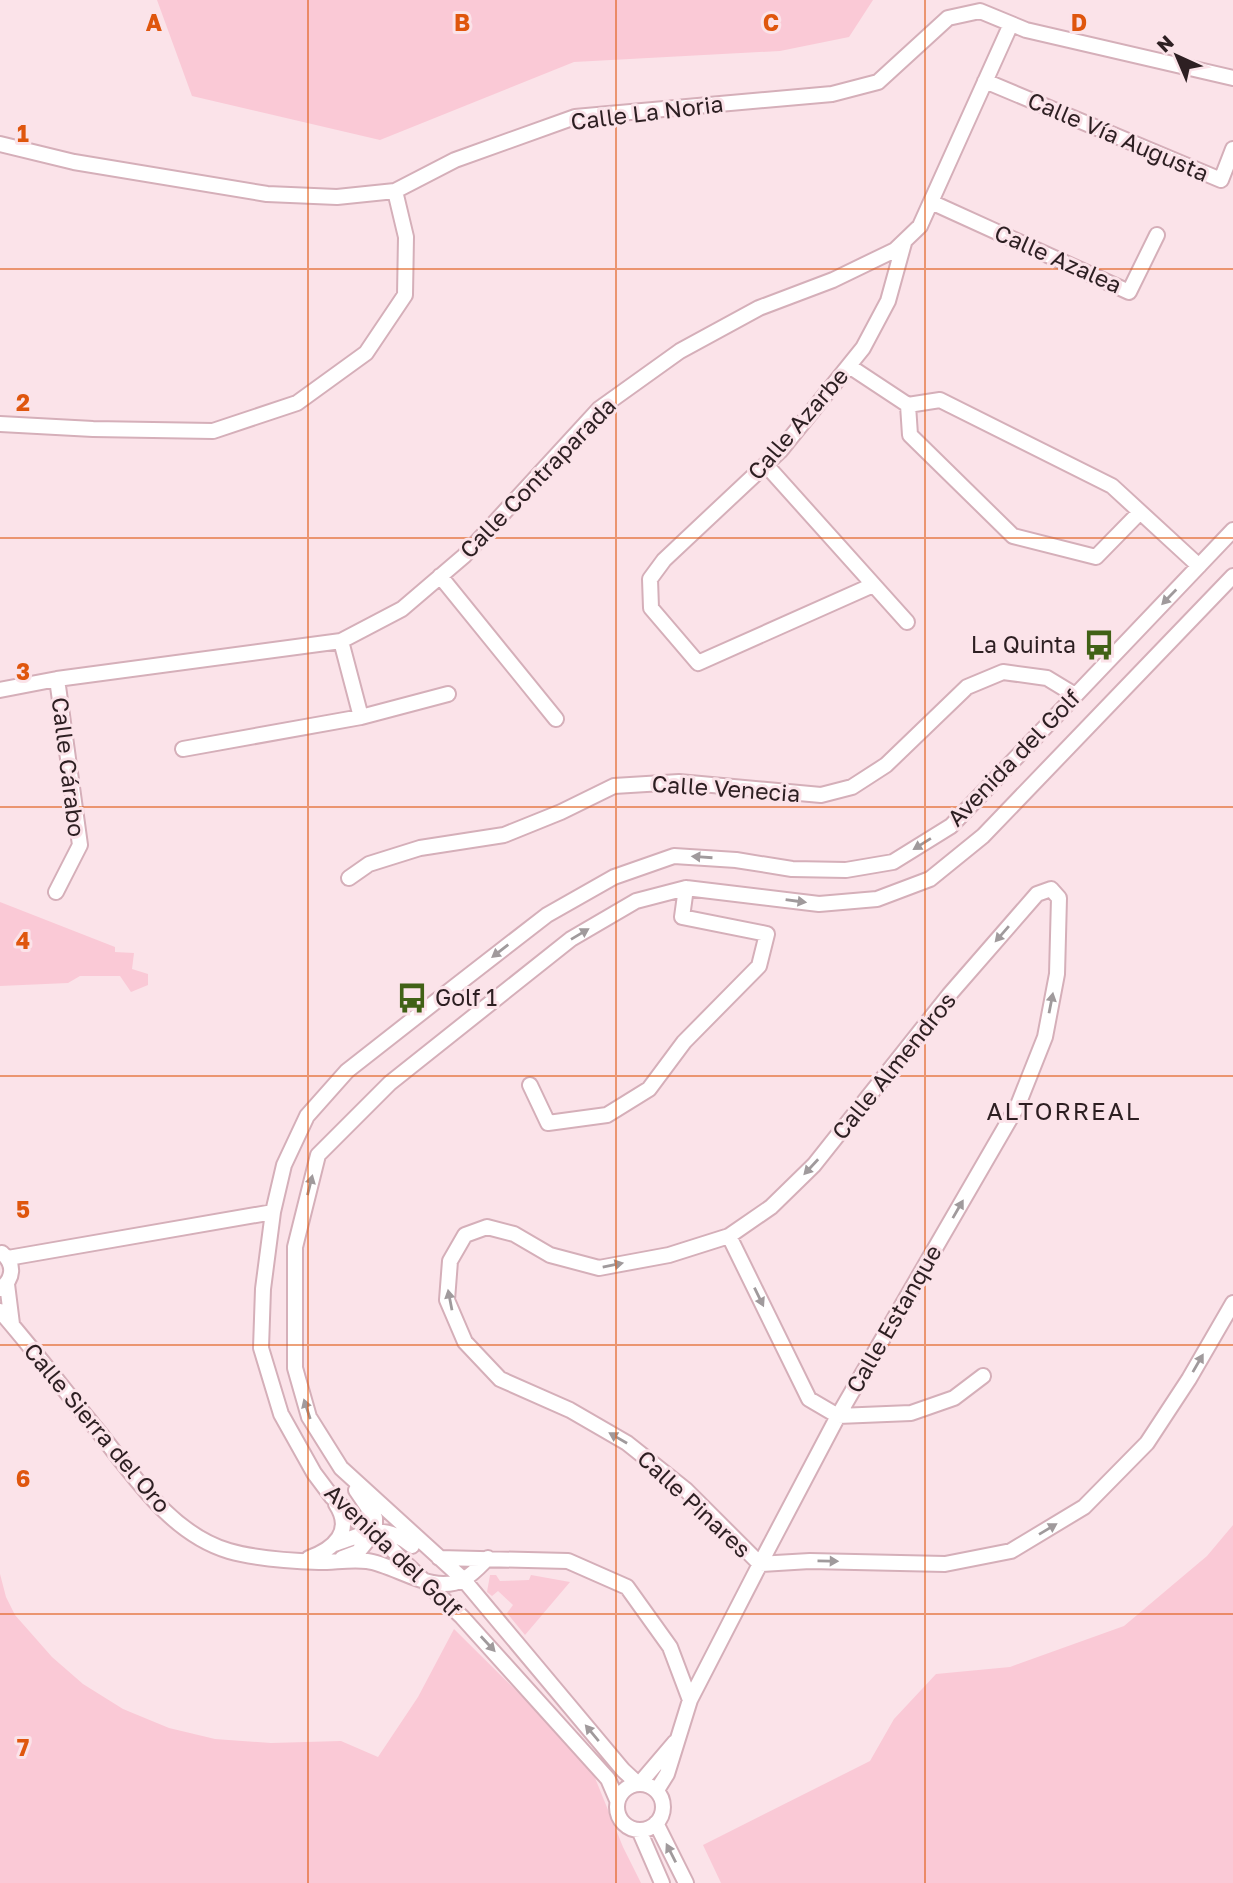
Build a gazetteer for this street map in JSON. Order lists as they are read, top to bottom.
{
  "streets": {
    "street": [
      "Calle La Noria",
      "Calle Vía Augusta",
      "Calle Azalea",
      "Calle Azarbe",
      "Calle Contraparada",
      "Avenida del Golf",
      "Calle Cárabo",
      "Calle Venecia",
      "Calle Almendros",
      "Calle Estanque",
      "Calle Sierra del Oro",
      "Calle Pinares"
    ]
  },
  "crossings": [
    ["Calle La Noria", "Calle Contraparada"],
    ["Calle Vía Augusta", "Calle Contraparada"],
    ["Calle Azalea", "Calle Contraparada"],
    ["Calle Azarbe", "Calle Contraparada"],
    ["Calle Contraparada", "Calle Cárabo"],
    ["Avenida del Golf", "Calle Venecia"],
    ["Avenida del Golf", "Calle Estanque"],
    ["Avenida del Golf", "Calle Sierra del Oro"],
    ["Calle Almendros", "Calle Estanque"],
    ["Calle Almendros", "Calle Pinares"],
    ["Calle Estanque", "Calle Pinares"]
  ],
  "one_way": ["Calle Almendros", "Calle Estanque"],
  "districts": ["ALTORREAL"],
  "places": {
    "bus stop": ["La Quinta", "Golf 1"]
  },
  "north": "top left",
  "grid": {
    "columns": [
      "A",
      "B",
      "C",
      "D"
    ],
    "rows": [
      "1",
      "2",
      "3",
      "4",
      "5",
      "6",
      "7"
    ]
  }
}
